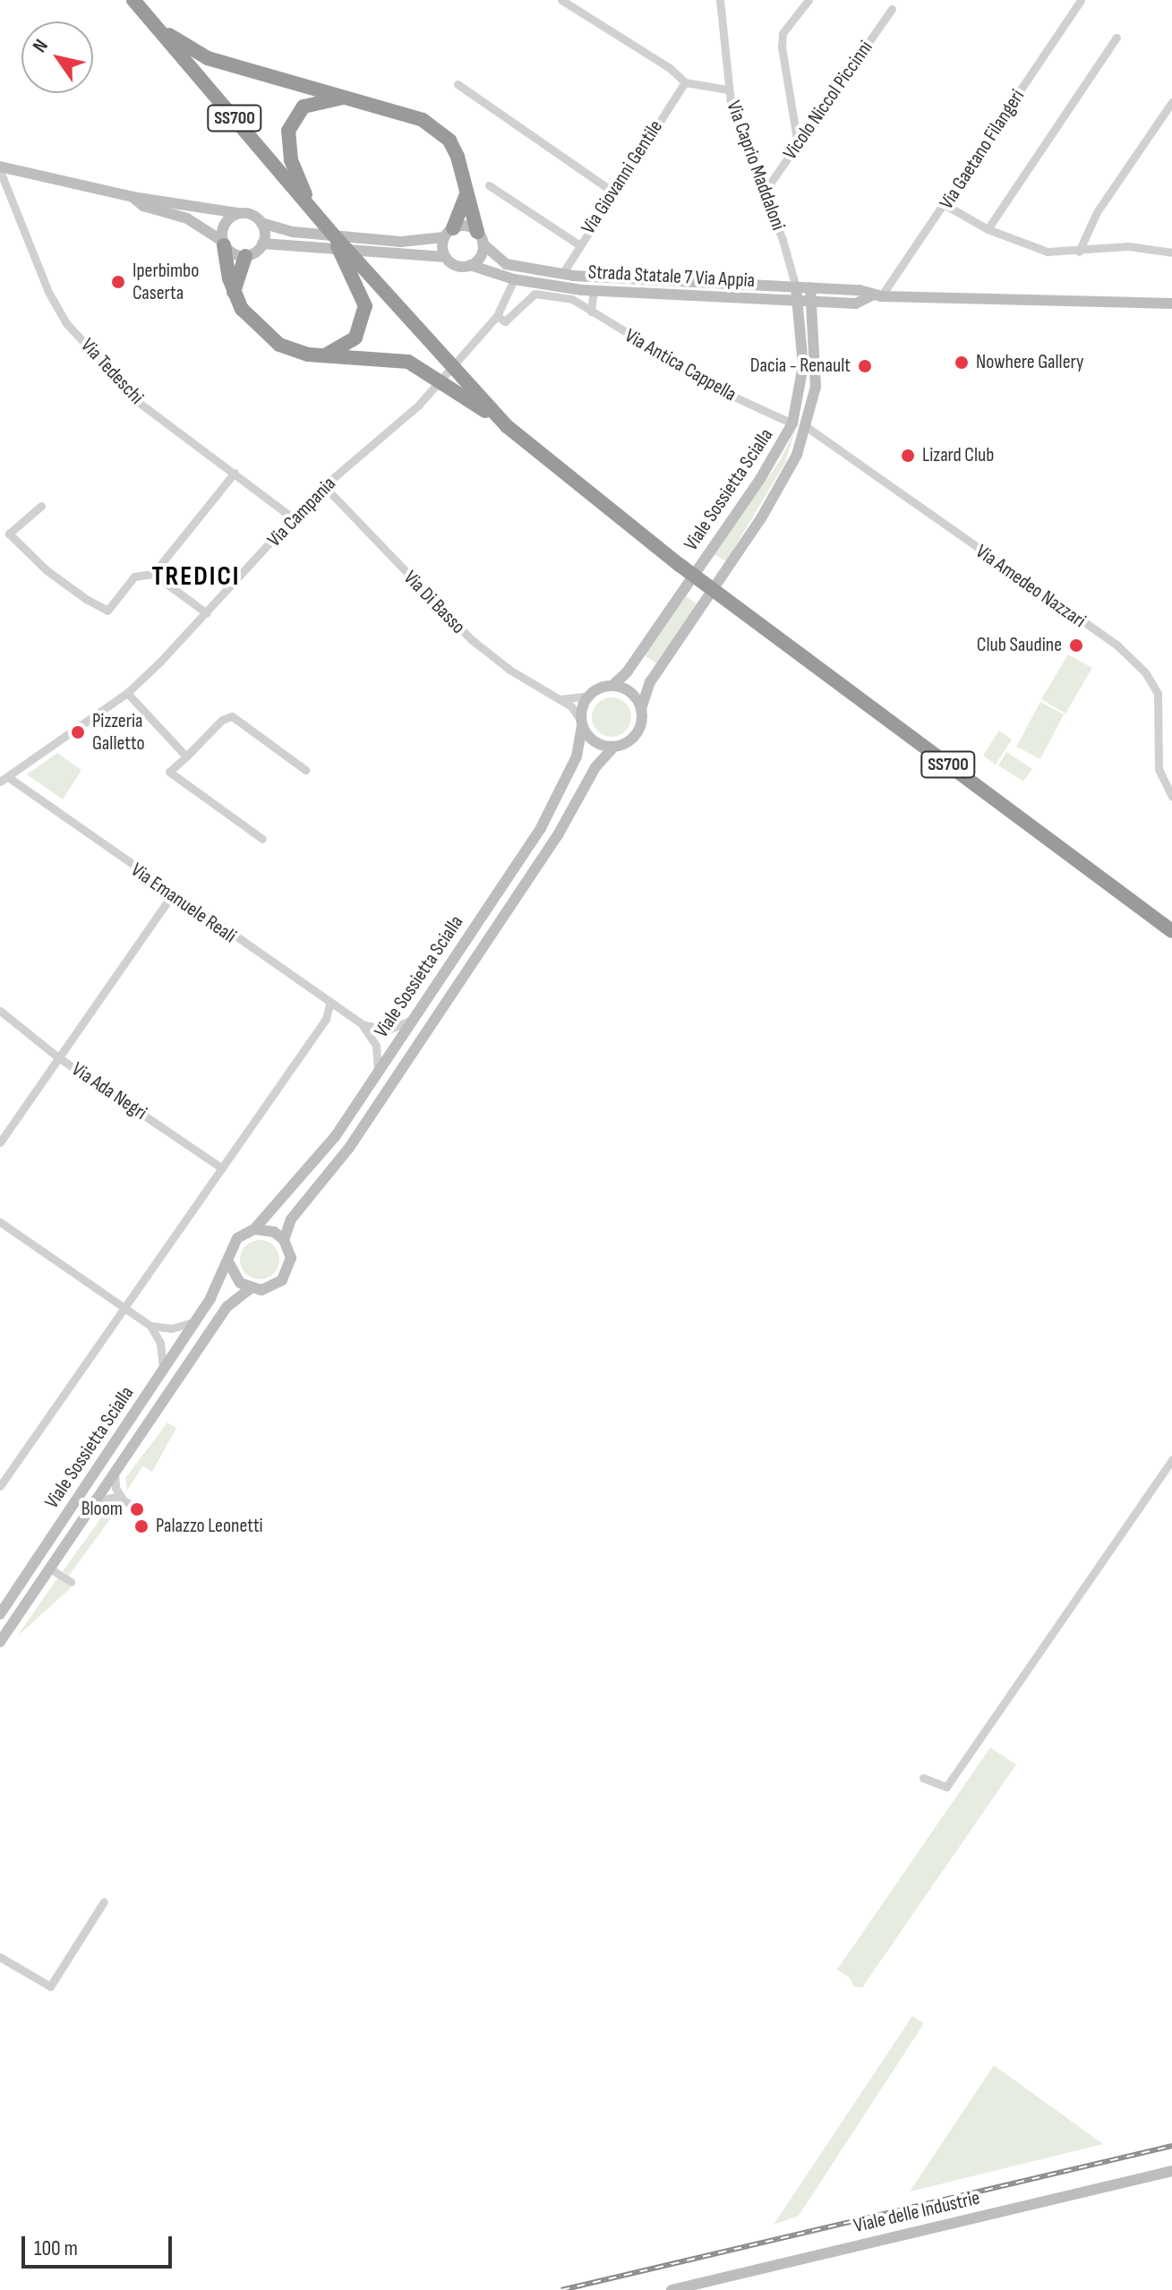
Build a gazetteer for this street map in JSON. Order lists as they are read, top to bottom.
{
  "streets": {
    "highway": ["SS700"],
    "street": [
      "Vicolo Niccol Piccinni",
      "Via Gaetano Filangeri",
      "Via Caprio Maddaloni",
      "Via Giovanni Gentile",
      "Strada Statale 7 Via Appia",
      "Via Antica Cappella",
      "Via Tedeschi",
      "Viale Sossietta Scialla",
      "Via Campania",
      "Via Amedeo Nazzari",
      "Via Di Basso",
      "Via Emanuele Reali",
      "Via Ada Negri",
      "Viale delle Industrie"
    ]
  },
  "crossings": [
    ["Vicolo Niccol Piccinni", "Via Caprio Maddaloni"],
    ["SS700", "Strada Statale 7 Via Appia"],
    ["Via Gaetano Filangeri", "Strada Statale 7 Via Appia"],
    ["Via Caprio Maddaloni", "Strada Statale 7 Via Appia"],
    ["Via Caprio Maddaloni", "Viale Sossietta Scialla"],
    ["Via Giovanni Gentile", "Strada Statale 7 Via Appia"],
    ["Strada Statale 7 Via Appia", "Via Tedeschi"],
    ["Strada Statale 7 Via Appia", "Viale Sossietta Scialla"],
    ["Strada Statale 7 Via Appia", "Via Campania"],
    ["Via Antica Cappella", "Viale Sossietta Scialla"],
    ["Via Antica Cappella", "Via Campania"],
    ["Via Tedeschi", "Via Campania"],
    ["Viale Sossietta Scialla", "Via Amedeo Nazzari"],
    ["Viale Sossietta Scialla", "Via Di Basso"],
    ["Viale Sossietta Scialla", "Via Emanuele Reali"],
    ["Via Campania", "Via Di Basso"],
    ["Via Campania", "Via Emanuele Reali"]
  ],
  "districts": ["TREDICI"],
  "places": [
    "Iperbimbo Caserta",
    "Nowhere Gallery",
    "Dacia - Renault",
    "Lizard Club",
    "Club Saudine",
    "Pizzeria Galletto",
    "Bloom",
    "Palazzo Leonetti"
  ],
  "scale_bar": "100 m",
  "north": "top left"
}
